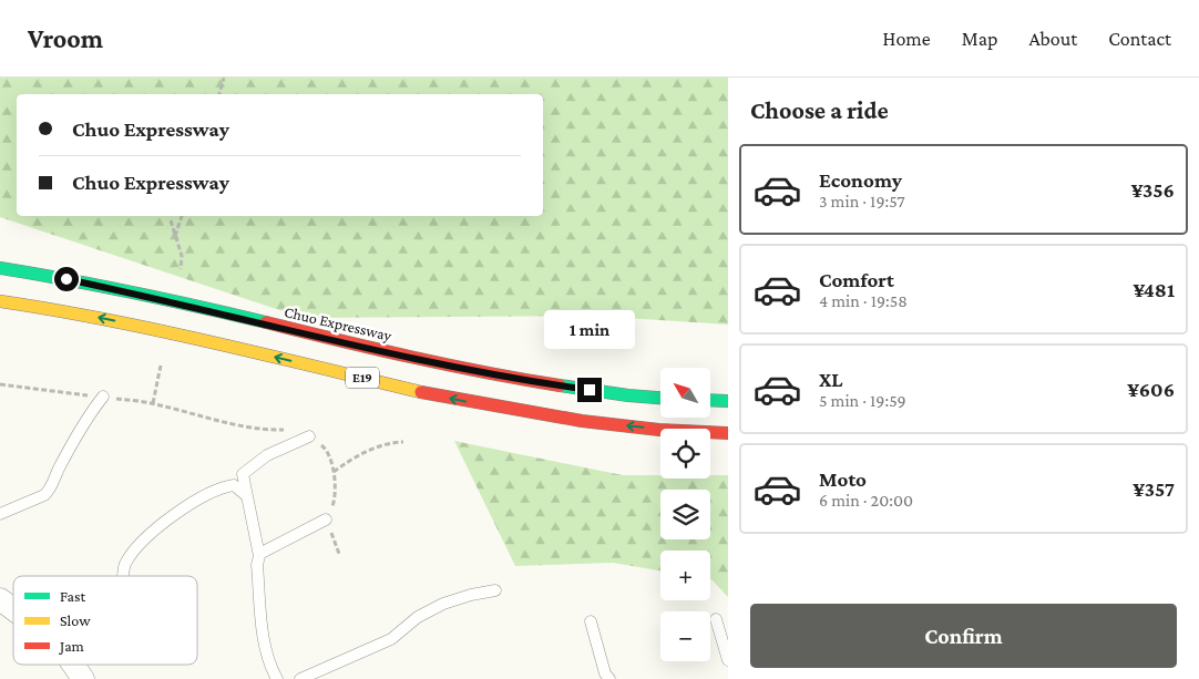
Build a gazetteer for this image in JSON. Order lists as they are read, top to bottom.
{
  "streets": {
    "highway": ["Chuo Expressway", "E19"]
  },
  "legend": ["Fast", "Slow", "Jam"],
  "north": "top left",
  "page": {
    "header": "Vroom",
    "nav": [
      "Home",
      "Map",
      "About",
      "Contact"
    ],
    "heading": "Choose a ride",
    "banner": ["Chuo Expressway", "Chuo Expressway"],
    "list": [
      {
        "name": "Economy",
        "note": "3 min · 19:57",
        "value": "¥356"
      },
      {
        "name": "Comfort",
        "note": "4 min · 19:58",
        "value": "¥481"
      },
      {
        "name": "XL",
        "note": "5 min · 19:59",
        "value": "¥606"
      },
      {
        "name": "Moto",
        "note": "6 min · 20:00",
        "value": "¥357"
      }
    ],
    "bubble": "1 min",
    "map_buttons": ["+", "−"],
    "buttons": "Confirm"
  }
}
